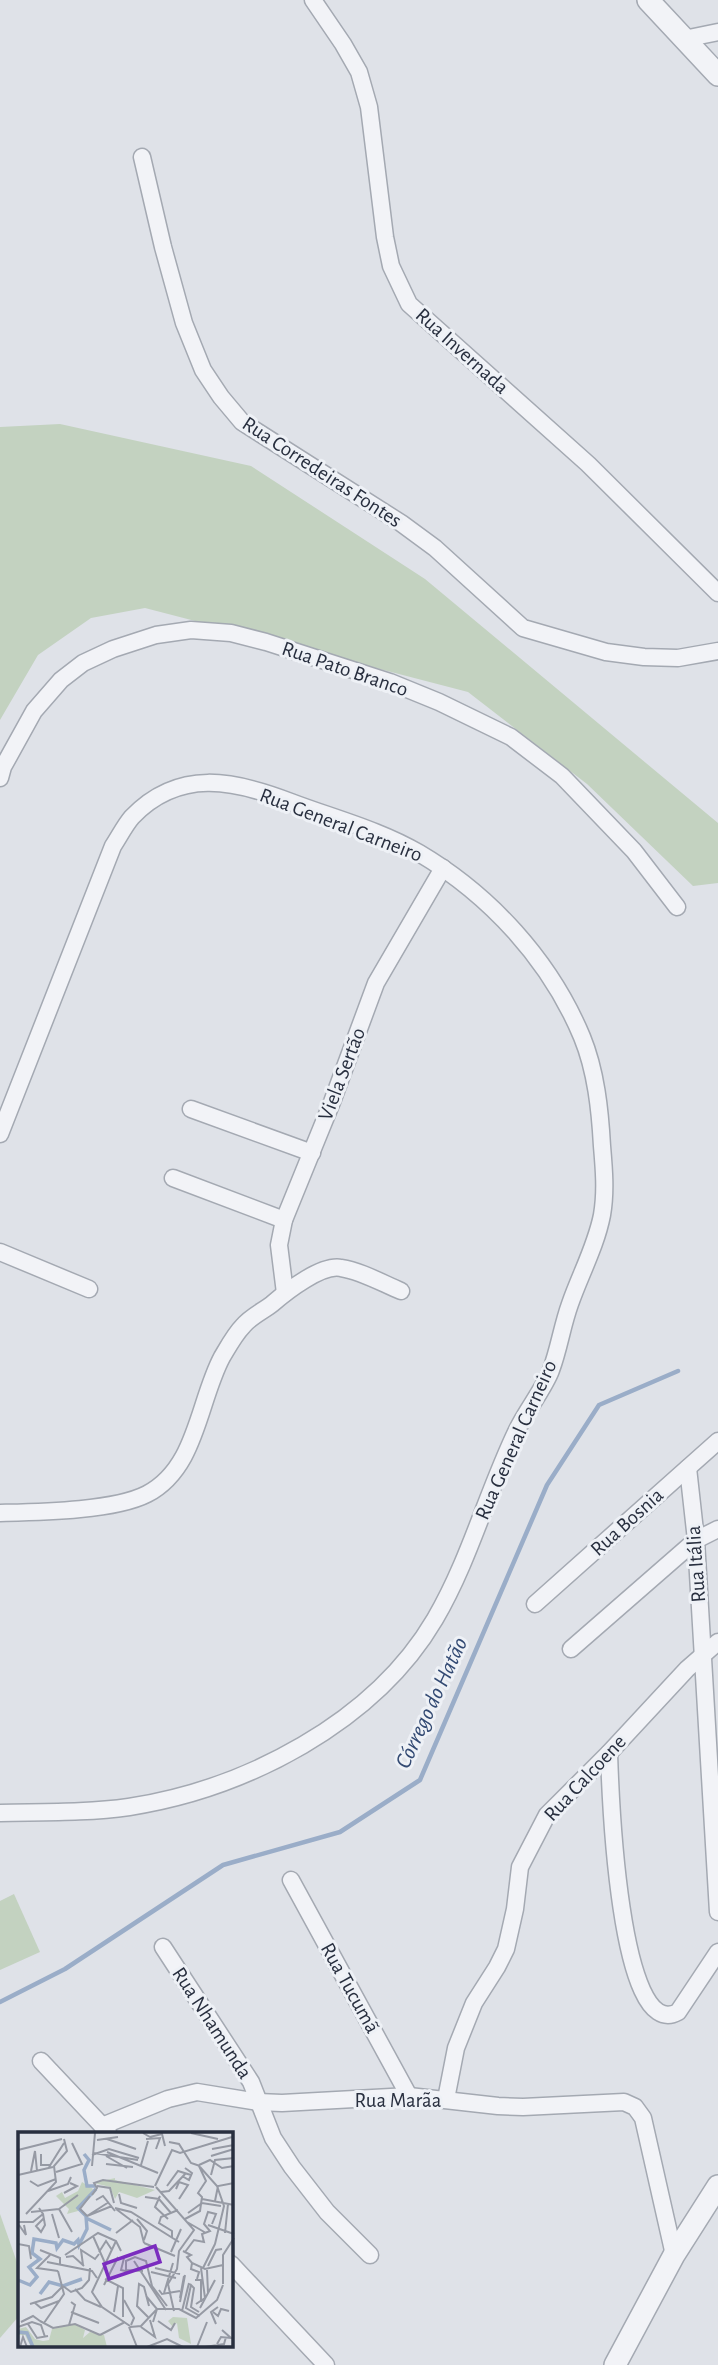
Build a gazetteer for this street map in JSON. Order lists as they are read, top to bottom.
{
  "streets": {
    "street": [
      "Rua Invernada",
      "Rua Corredeiras Fontes",
      "Rua Pato Branco",
      "Rua General Carneiro",
      "Viela Sertão",
      "Rua Bosnia",
      "Rua Itália",
      "Rua Calcoene",
      "Rua Tucumã",
      "Rua Nhamunda",
      "Rua Marãa"
    ]
  },
  "crossings": [
    ["Rua General Carneiro", "Viela Sertão"],
    ["Rua Bosnia", "Rua Itália"],
    ["Rua Itália", "Rua Calcoene"],
    ["Rua Calcoene", "Rua Marãa"],
    ["Rua Tucumã", "Rua Marãa"],
    ["Rua Nhamunda", "Rua Marãa"]
  ],
  "water": ["Córrego do Hatão"]
}
